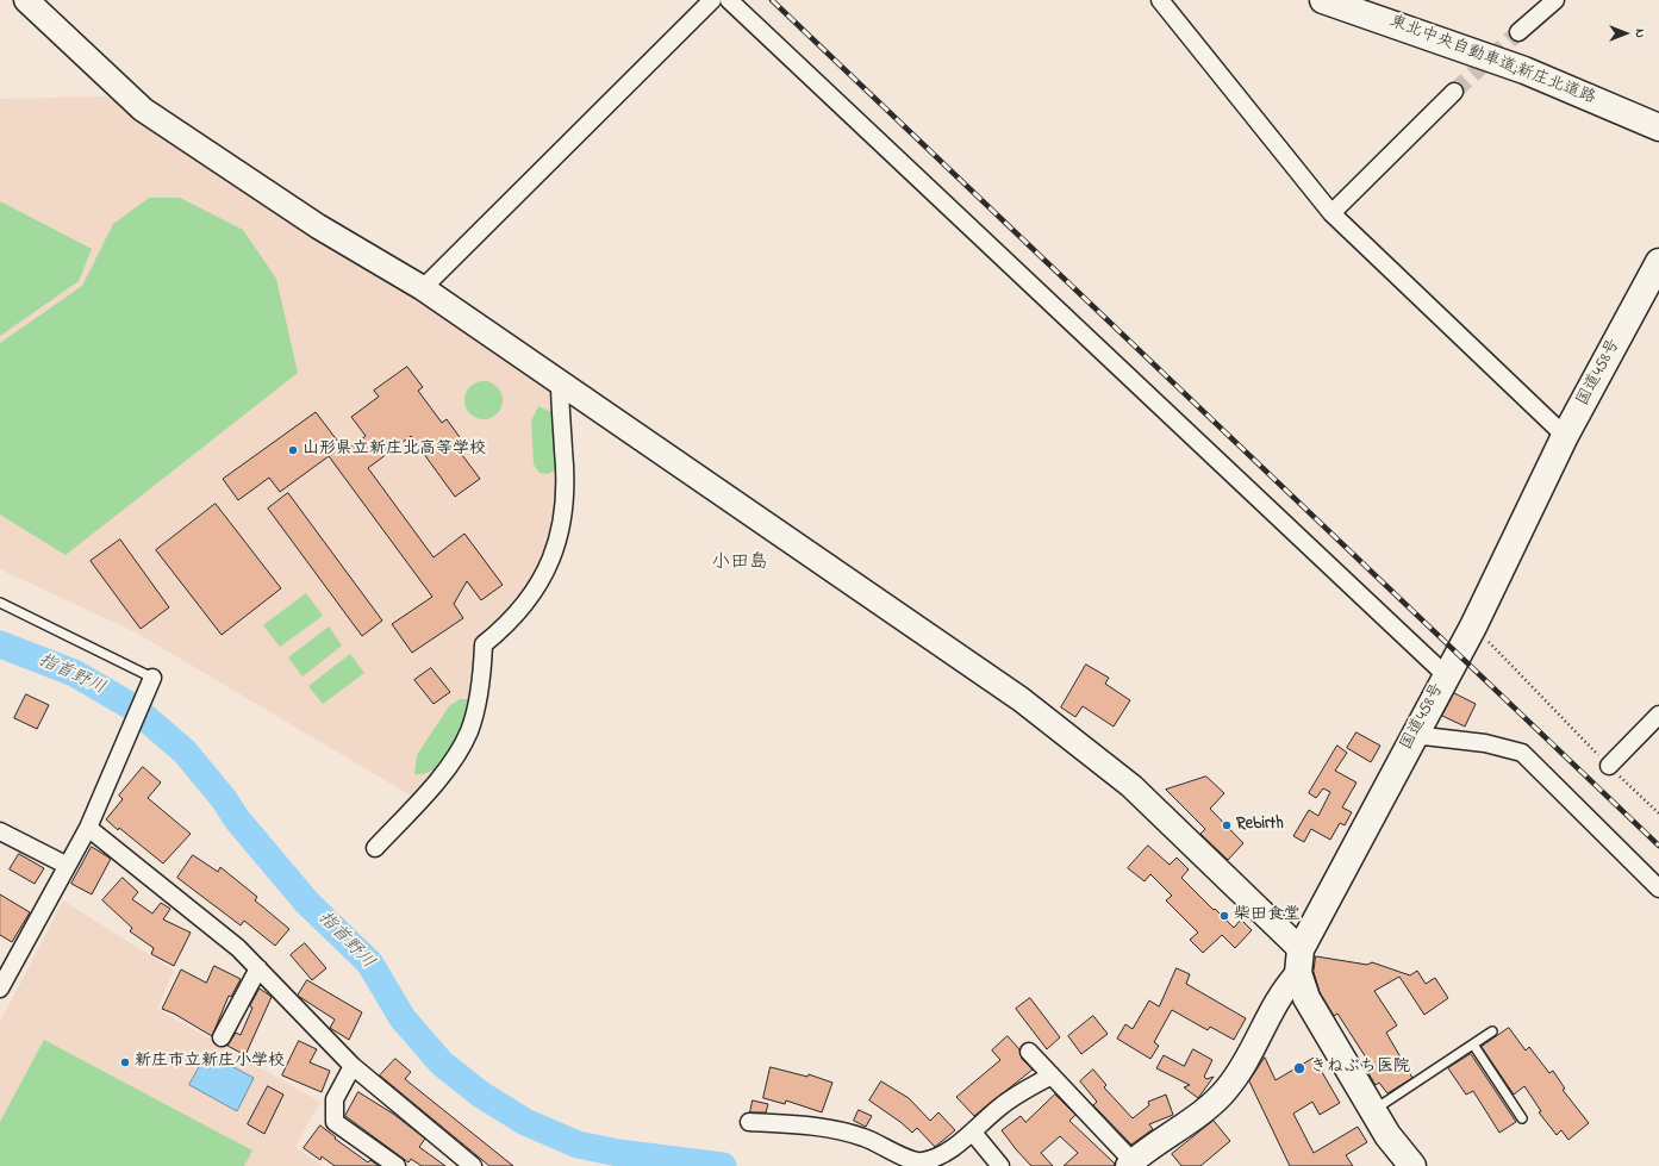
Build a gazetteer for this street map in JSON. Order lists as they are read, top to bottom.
{
  "streets": {
    "highway": ["東北中央自動車道;新庄北道路", "国道458号"]
  },
  "districts": ["小田島"],
  "water": ["指首野川"],
  "places": [
    "山形県立新庄北高等学校",
    "Rebirth",
    "柴田食堂",
    "新庄市立新庄小学校",
    "きねぶち医院"
  ],
  "north": "right"
}
